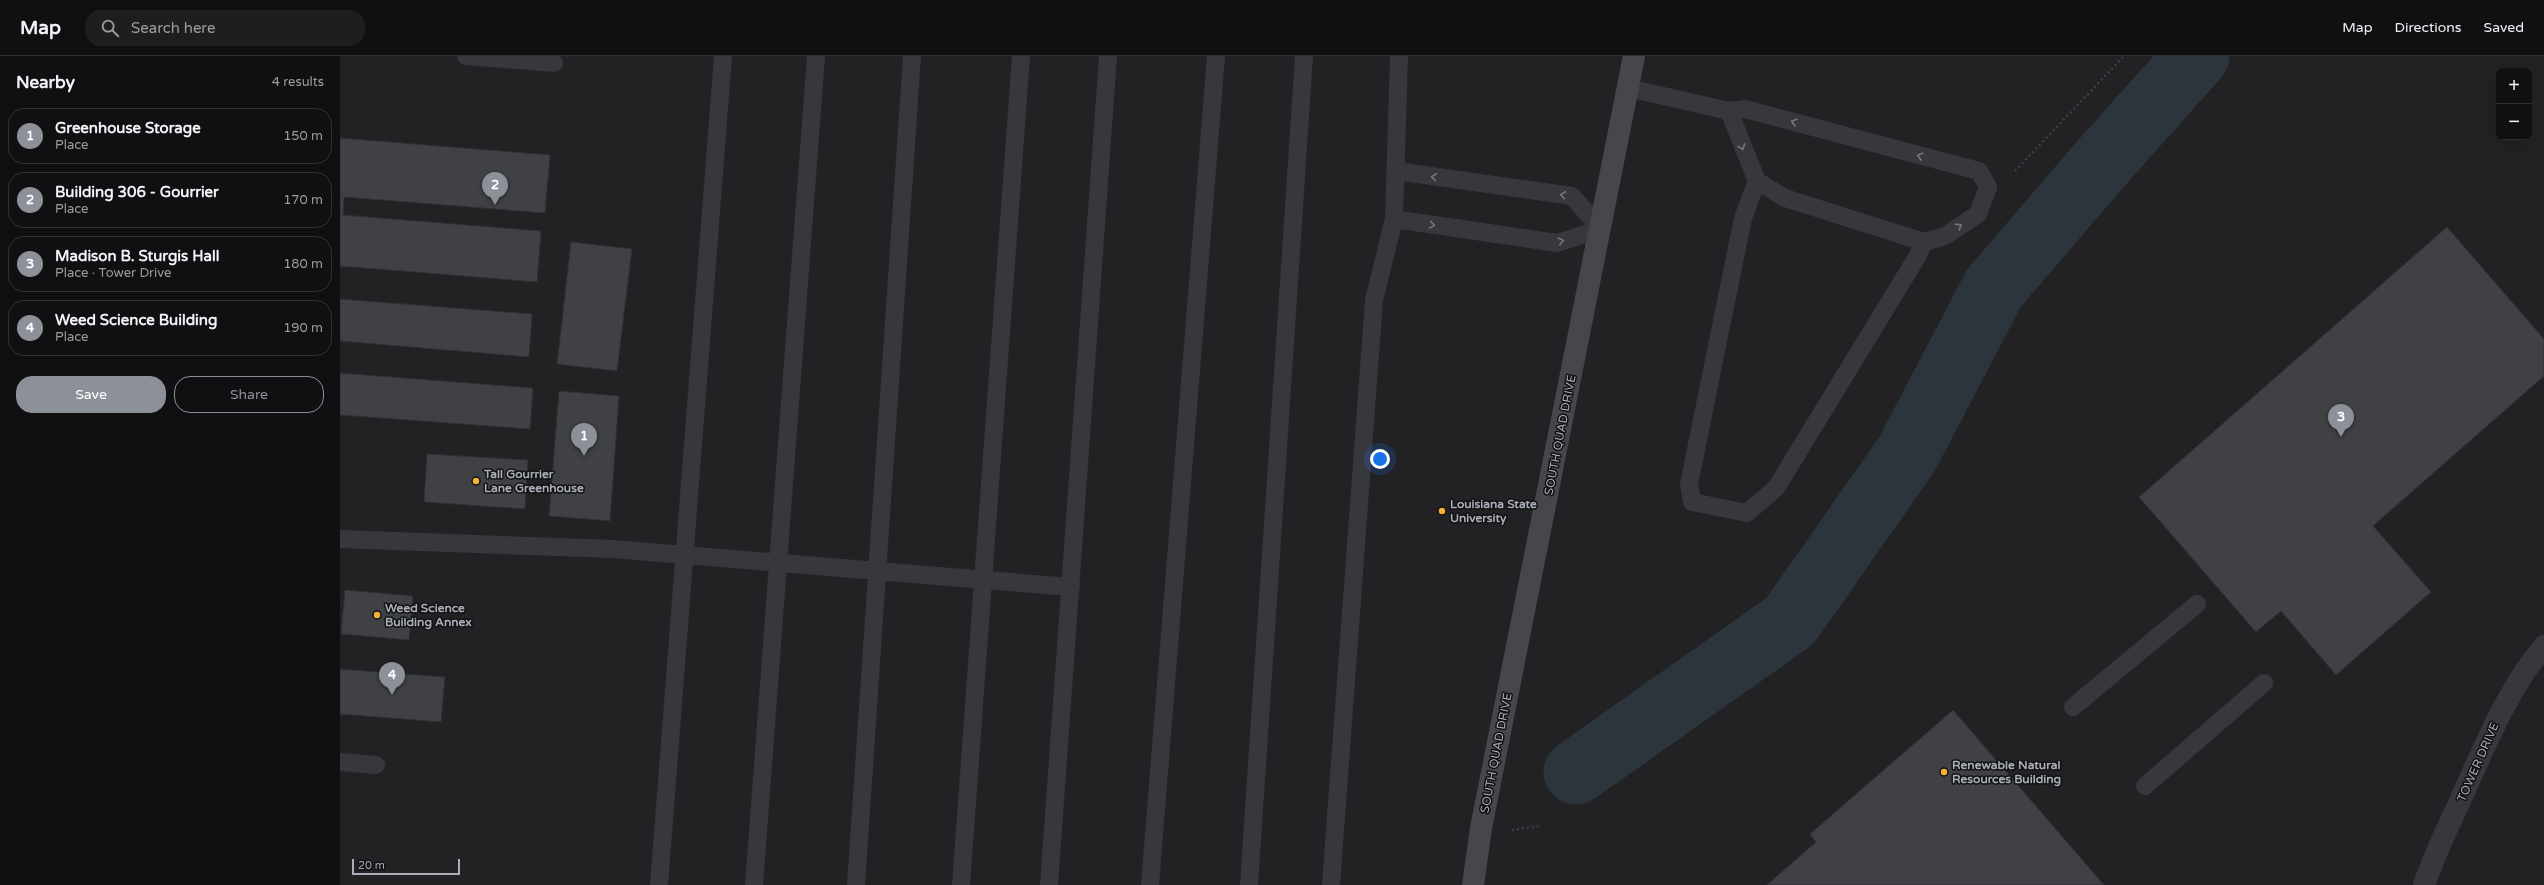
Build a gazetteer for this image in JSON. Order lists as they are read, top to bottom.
{
  "streets": {
    "street": ["SOUTH QUAD DRIVE", "TOWER DRIVE"]
  },
  "places": [
    "Tall Gourrier Lane Greenhouse",
    "Louisiana State University",
    "Weed Science Building Annex",
    "Renewable Natural Resources Building"
  ],
  "scale_bar": "20 m",
  "page": {
    "header": "Map",
    "search": "Search here",
    "nav": ["Map", "Directions", "Saved"],
    "heading": ["Nearby", "4 results"],
    "map_buttons": ["+", "−"],
    "list": [
      {
        "mark": "1",
        "name": "Greenhouse Storage",
        "note": "Place",
        "value": "150 m"
      },
      {
        "mark": "2",
        "name": "Building 306 - Gourrier",
        "note": "Place",
        "value": "170 m"
      },
      {
        "mark": "3",
        "name": "Madison B. Sturgis Hall",
        "note": "Place · Tower Drive",
        "value": "180 m"
      },
      {
        "mark": "4",
        "name": "Weed Science Building",
        "note": "Place",
        "value": "190 m"
      }
    ],
    "pins": [
      "2",
      "3",
      "1",
      "4"
    ],
    "buttons": ["Save", "Share"],
    "scale": "20 m"
  }
}
